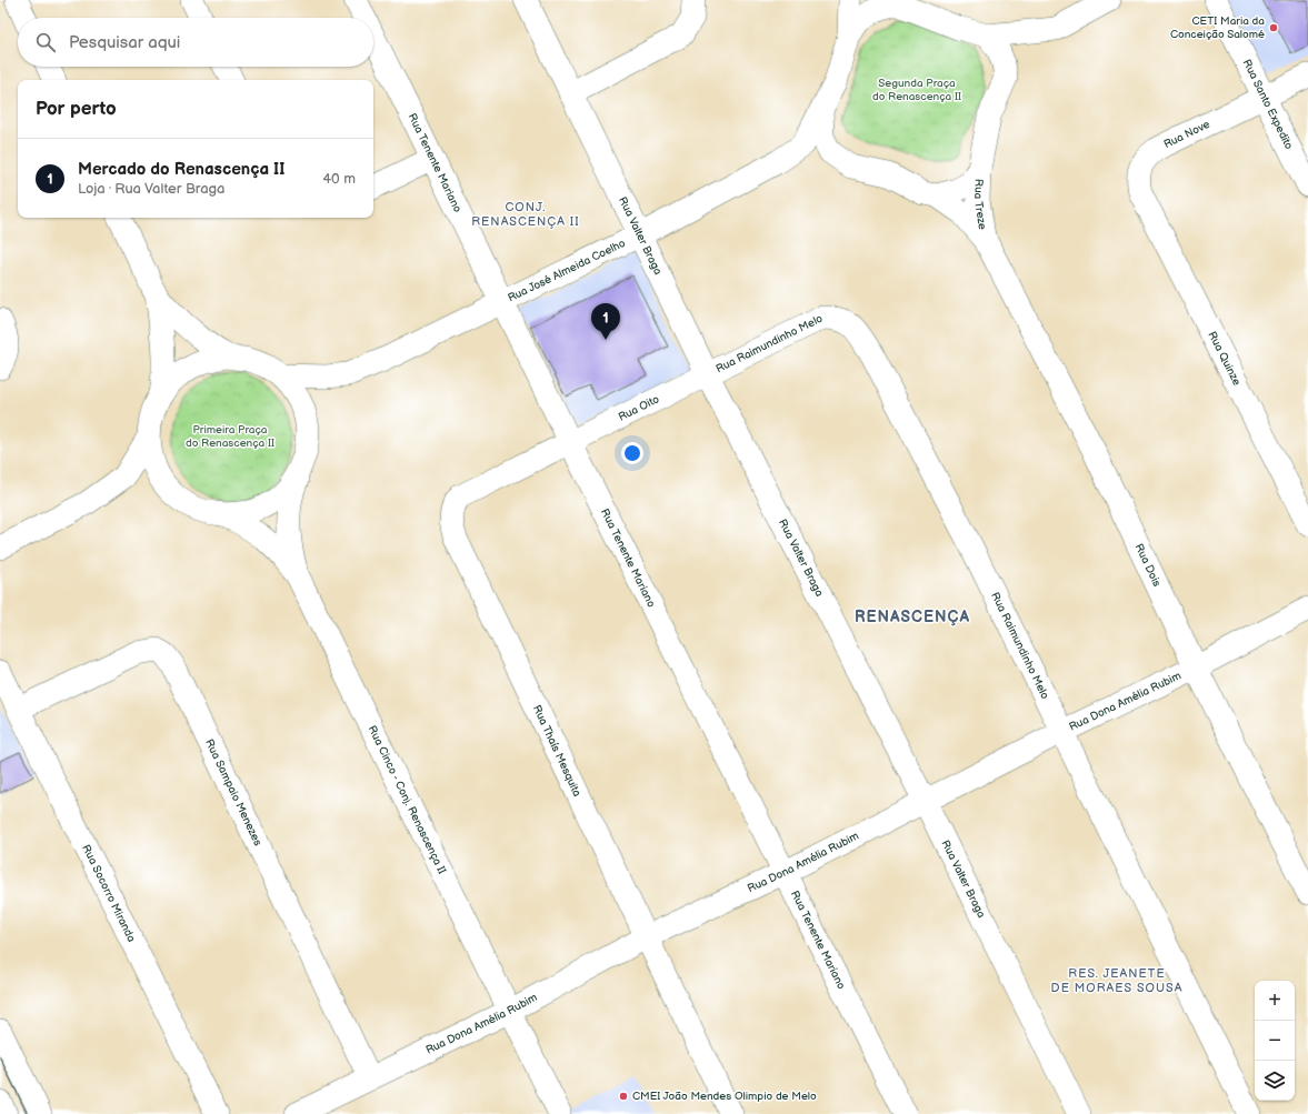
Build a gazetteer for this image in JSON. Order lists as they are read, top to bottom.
{
  "streets": {
    "street": [
      "Rua Santo Expedito",
      "Rua Nove",
      "Rua Tenente Mariano",
      "Rua Treze",
      "Rua Valter Braga",
      "Rua José Almeida Coelho",
      "Rua Raimundinho Melo",
      "Rua Quinze",
      "Rua Oito",
      "Rua Dois",
      "Rua Dona Amélia Rubim",
      "Rua Thaís Mesquita",
      "Rua Sampaio Menezes",
      "Rua Cinco - Conj. Renascença II",
      "Rua Socorro Miranda"
    ]
  },
  "crossings": [
    ["Rua Santo Expedito", "Rua Nove"],
    ["Rua Nove", "Rua Quinze"],
    ["Rua Tenente Mariano", "Rua José Almeida Coelho"],
    ["Rua Tenente Mariano", "Rua Oito"],
    ["Rua Tenente Mariano", "Rua Dona Amélia Rubim"],
    ["Rua Tenente Mariano", "Rua Thaís Mesquita"],
    ["Rua Treze", "Rua Dois"],
    ["Rua Valter Braga", "Rua José Almeida Coelho"],
    ["Rua Valter Braga", "Rua Raimundinho Melo"],
    ["Rua Valter Braga", "Rua Oito"],
    ["Rua Valter Braga", "Rua Dona Amélia Rubim"],
    ["Rua José Almeida Coelho", "Rua Cinco - Conj. Renascença II"],
    ["Rua Raimundinho Melo", "Rua Oito"],
    ["Rua Raimundinho Melo", "Rua Dona Amélia Rubim"],
    ["Rua Oito", "Rua Thaís Mesquita"],
    ["Rua Dois", "Rua Dona Amélia Rubim"],
    ["Rua Dona Amélia Rubim", "Rua Thaís Mesquita"],
    ["Rua Dona Amélia Rubim", "Rua Sampaio Menezes"],
    ["Rua Dona Amélia Rubim", "Rua Cinco - Conj. Renascença II"],
    ["Rua Sampaio Menezes", "Rua Socorro Miranda"]
  ],
  "districts": ["CONJ. RENASCENÇA II", "RENASCENÇA", "RES. JEANETE DE MORAES SOUSA"],
  "parks": ["Segunda Praça do Renascença II", "Primeira Praça do Renascença II"],
  "places": ["CETI Maria da Conceição Salomé", "CMEI João Mendes Olimpio de Melo"],
  "page": {
    "search": "Pesquisar aqui",
    "heading": "Por perto",
    "list": [
      {
        "mark": "1",
        "name": "Mercado do Renascença II",
        "note": "Loja · Rua Valter Braga",
        "value": "40 m"
      }
    ],
    "pins": "1",
    "map_buttons": ["+", "−"]
  }
}
